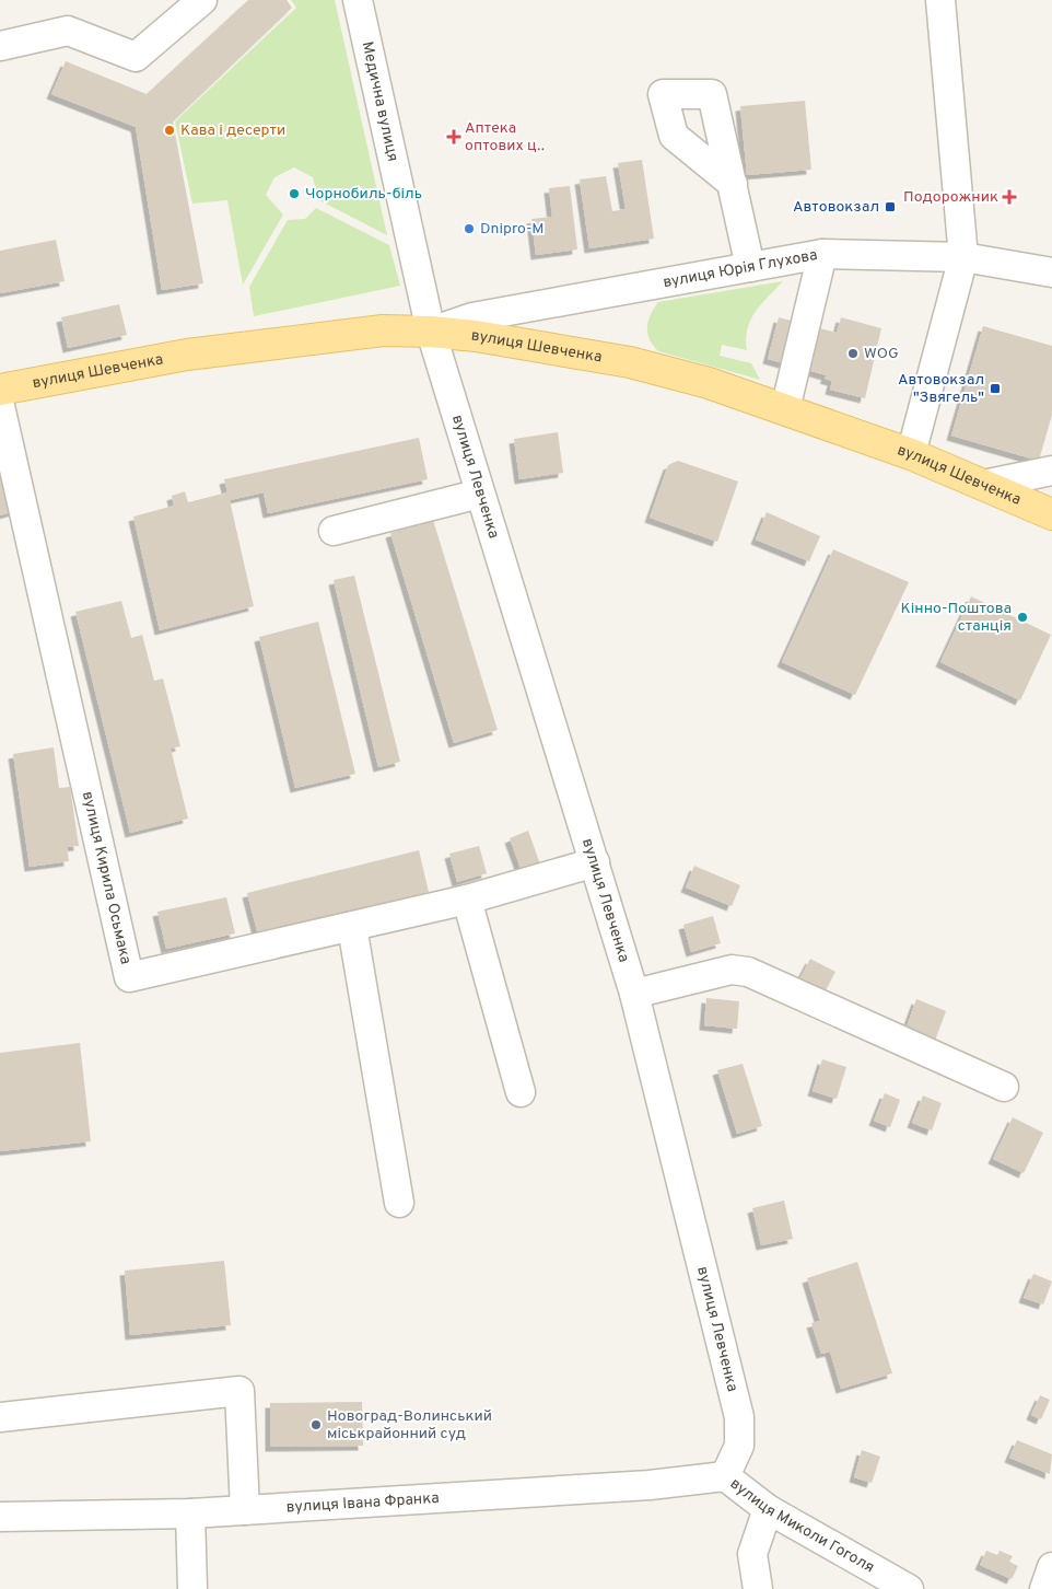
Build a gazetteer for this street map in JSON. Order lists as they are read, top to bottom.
{
  "streets": {
    "main road": ["вулиця Шевченка"],
    "street": [
      "Медична вулиця",
      "вулиця Юрія Глухова",
      "вулиця Левченка",
      "вулиця Кирила Осьмака",
      "вулиця Івана Франка",
      "вулиця Миколи Гоголя"
    ]
  },
  "crossings": [
    ["Медична вулиця", "вулиця Юрія Глухова"],
    ["Медична вулиця", "вулиця Шевченка"],
    ["Медична вулиця", "вулиця Левченка"],
    ["вулиця Юрія Глухова", "вулиця Шевченка"],
    ["вулиця Юрія Глухова", "вулиця Левченка"],
    ["вулиця Шевченка", "вулиця Левченка"],
    ["вулиця Левченка", "вулиця Кирила Осьмака"],
    ["вулиця Левченка", "вулиця Івана Франка"],
    ["вулиця Левченка", "вулиця Миколи Гоголя"],
    ["вулиця Івана Франка", "вулиця Миколи Гоголя"]
  ],
  "places": {
    "other": [
      "Кава і десерти",
      "Чорнобиль-біль",
      "Dnipro-M",
      "WOG",
      "Кінно-Поштова станція",
      "Новоград-Волинський міськрайонний суд"
    ],
    "health": ["Аптека оптових ц‥", "Подорожник"],
    "transit": ["Автовокзал", "Автовокзал \"Звягель\""]
  }
}
